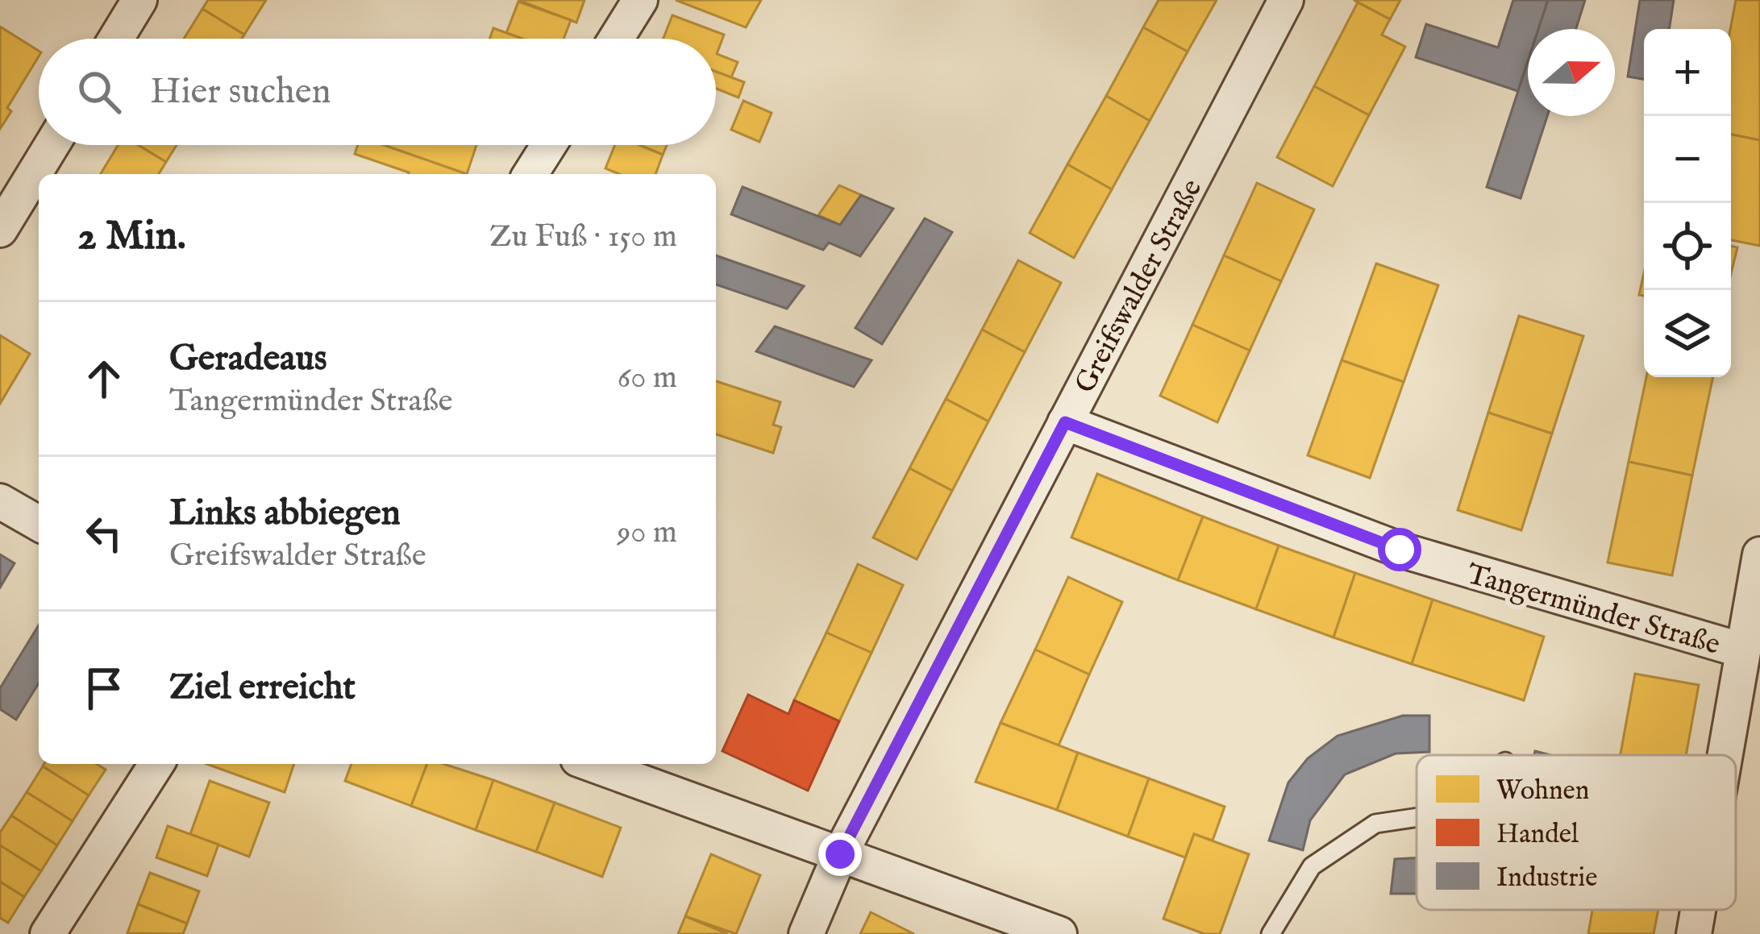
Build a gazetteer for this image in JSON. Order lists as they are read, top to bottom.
{
  "streets": {
    "street": ["Greifswalder Straße", "Tangermünder Straße"]
  },
  "crossings": [
    ["Greifswalder Straße", "Tangermünder Straße"]
  ],
  "legend": ["Wohnen", "Handel", "Industrie"],
  "north": "right",
  "page": {
    "map_buttons": ["+", "−"],
    "search": "Hier suchen",
    "heading": ["2 Min.", "Zu Fuß · 150 m"],
    "list": [
      ["Geradeaus", "Tangermünder Straße", "60 m"],
      ["Links abbiegen", "Greifswalder Straße", "90 m"],
      "Ziel erreicht"
    ]
  }
}
